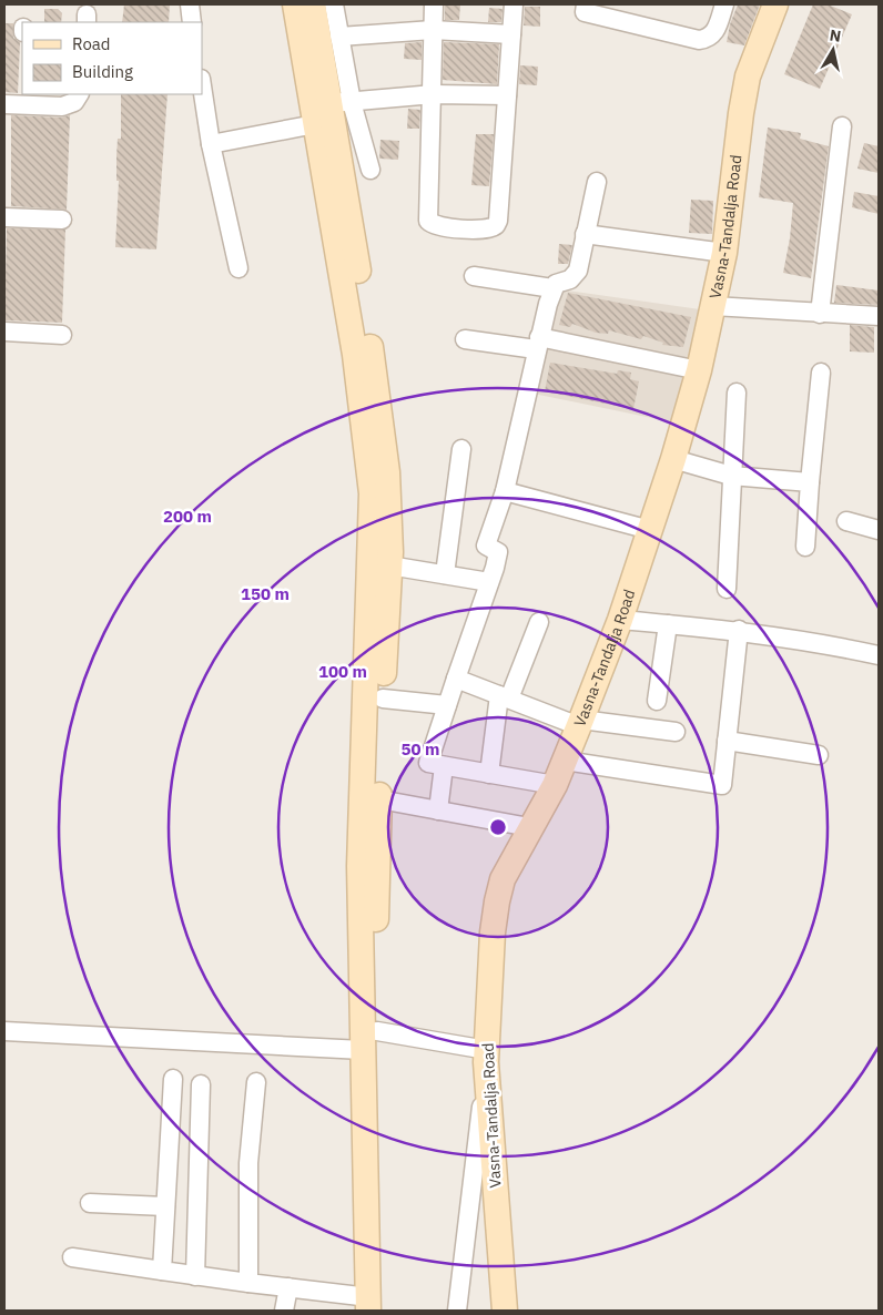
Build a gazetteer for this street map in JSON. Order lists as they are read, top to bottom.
{
  "streets": {
    "street": ["Vasna-Tandalja Road"]
  },
  "legend": ["Road", "Building"],
  "north": "top",
  "rings": [
    "200 m",
    "150 m",
    "100 m",
    "50 m"
  ]
}
